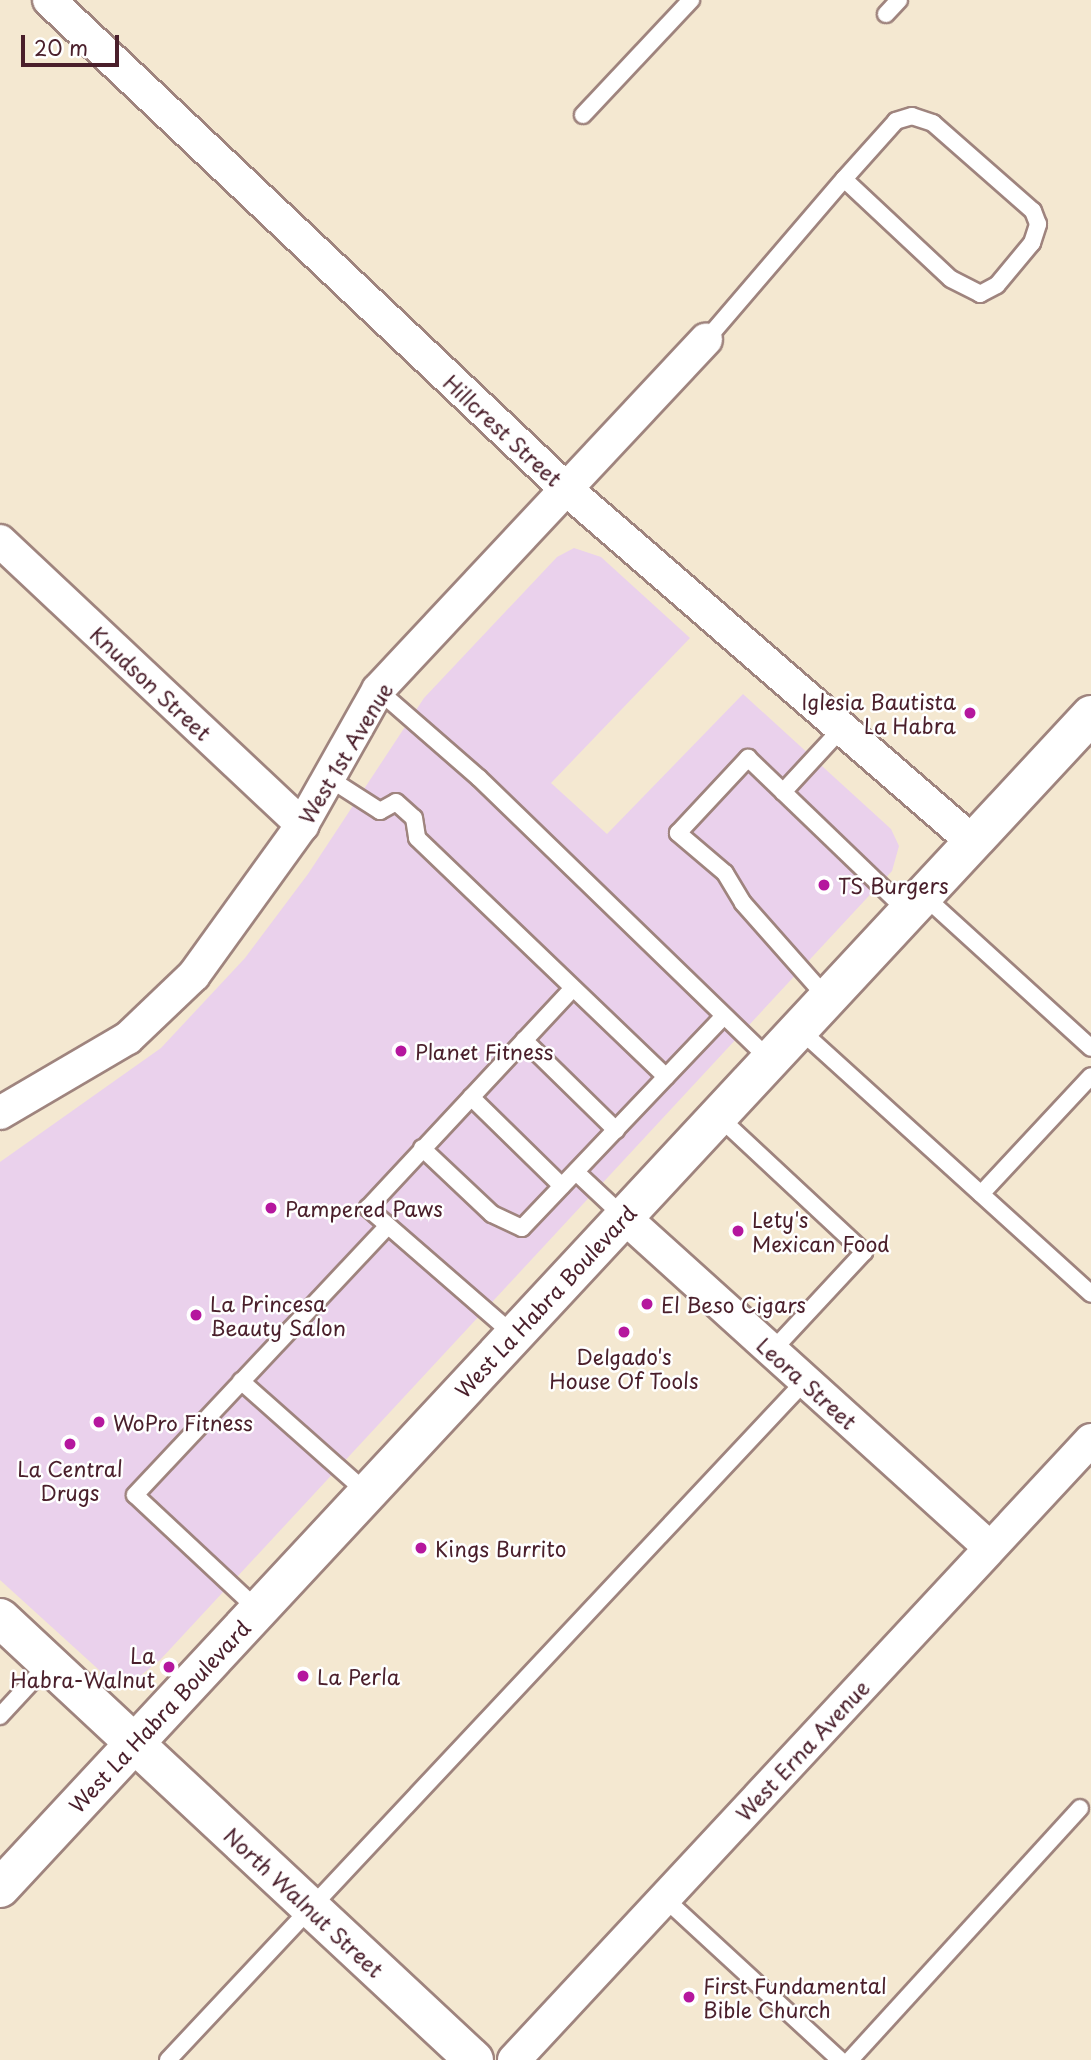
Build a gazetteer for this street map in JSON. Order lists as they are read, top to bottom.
{
  "streets": {
    "main road": ["West La Habra Boulevard", "North Walnut Street"],
    "street": [
      "Hillcrest Street",
      "Knudson Street",
      "West 1st Avenue",
      "Leora Street",
      "West Erna Avenue"
    ]
  },
  "crossings": [
    ["Hillcrest Street", "West 1st Avenue"],
    ["Hillcrest Street", "West La Habra Boulevard"],
    ["Knudson Street", "West 1st Avenue"],
    ["West La Habra Boulevard", "Leora Street"],
    ["West La Habra Boulevard", "North Walnut Street"],
    ["Leora Street", "West Erna Avenue"]
  ],
  "places": [
    "Iglesia Bautista La Habra",
    "TS Burgers",
    "Planet Fitness",
    "Pampered Paws",
    "Lety's Mexican Food",
    "El Beso Cigars",
    "La Princesa Beauty Salon",
    "Delgado's House Of Tools",
    "WoPro Fitness",
    "La Central Drugs",
    "Kings Burrito",
    "La Habra-Walnut",
    "La Perla",
    "First Fundamental Bible Church"
  ],
  "scale_bar": "20 m"
}
